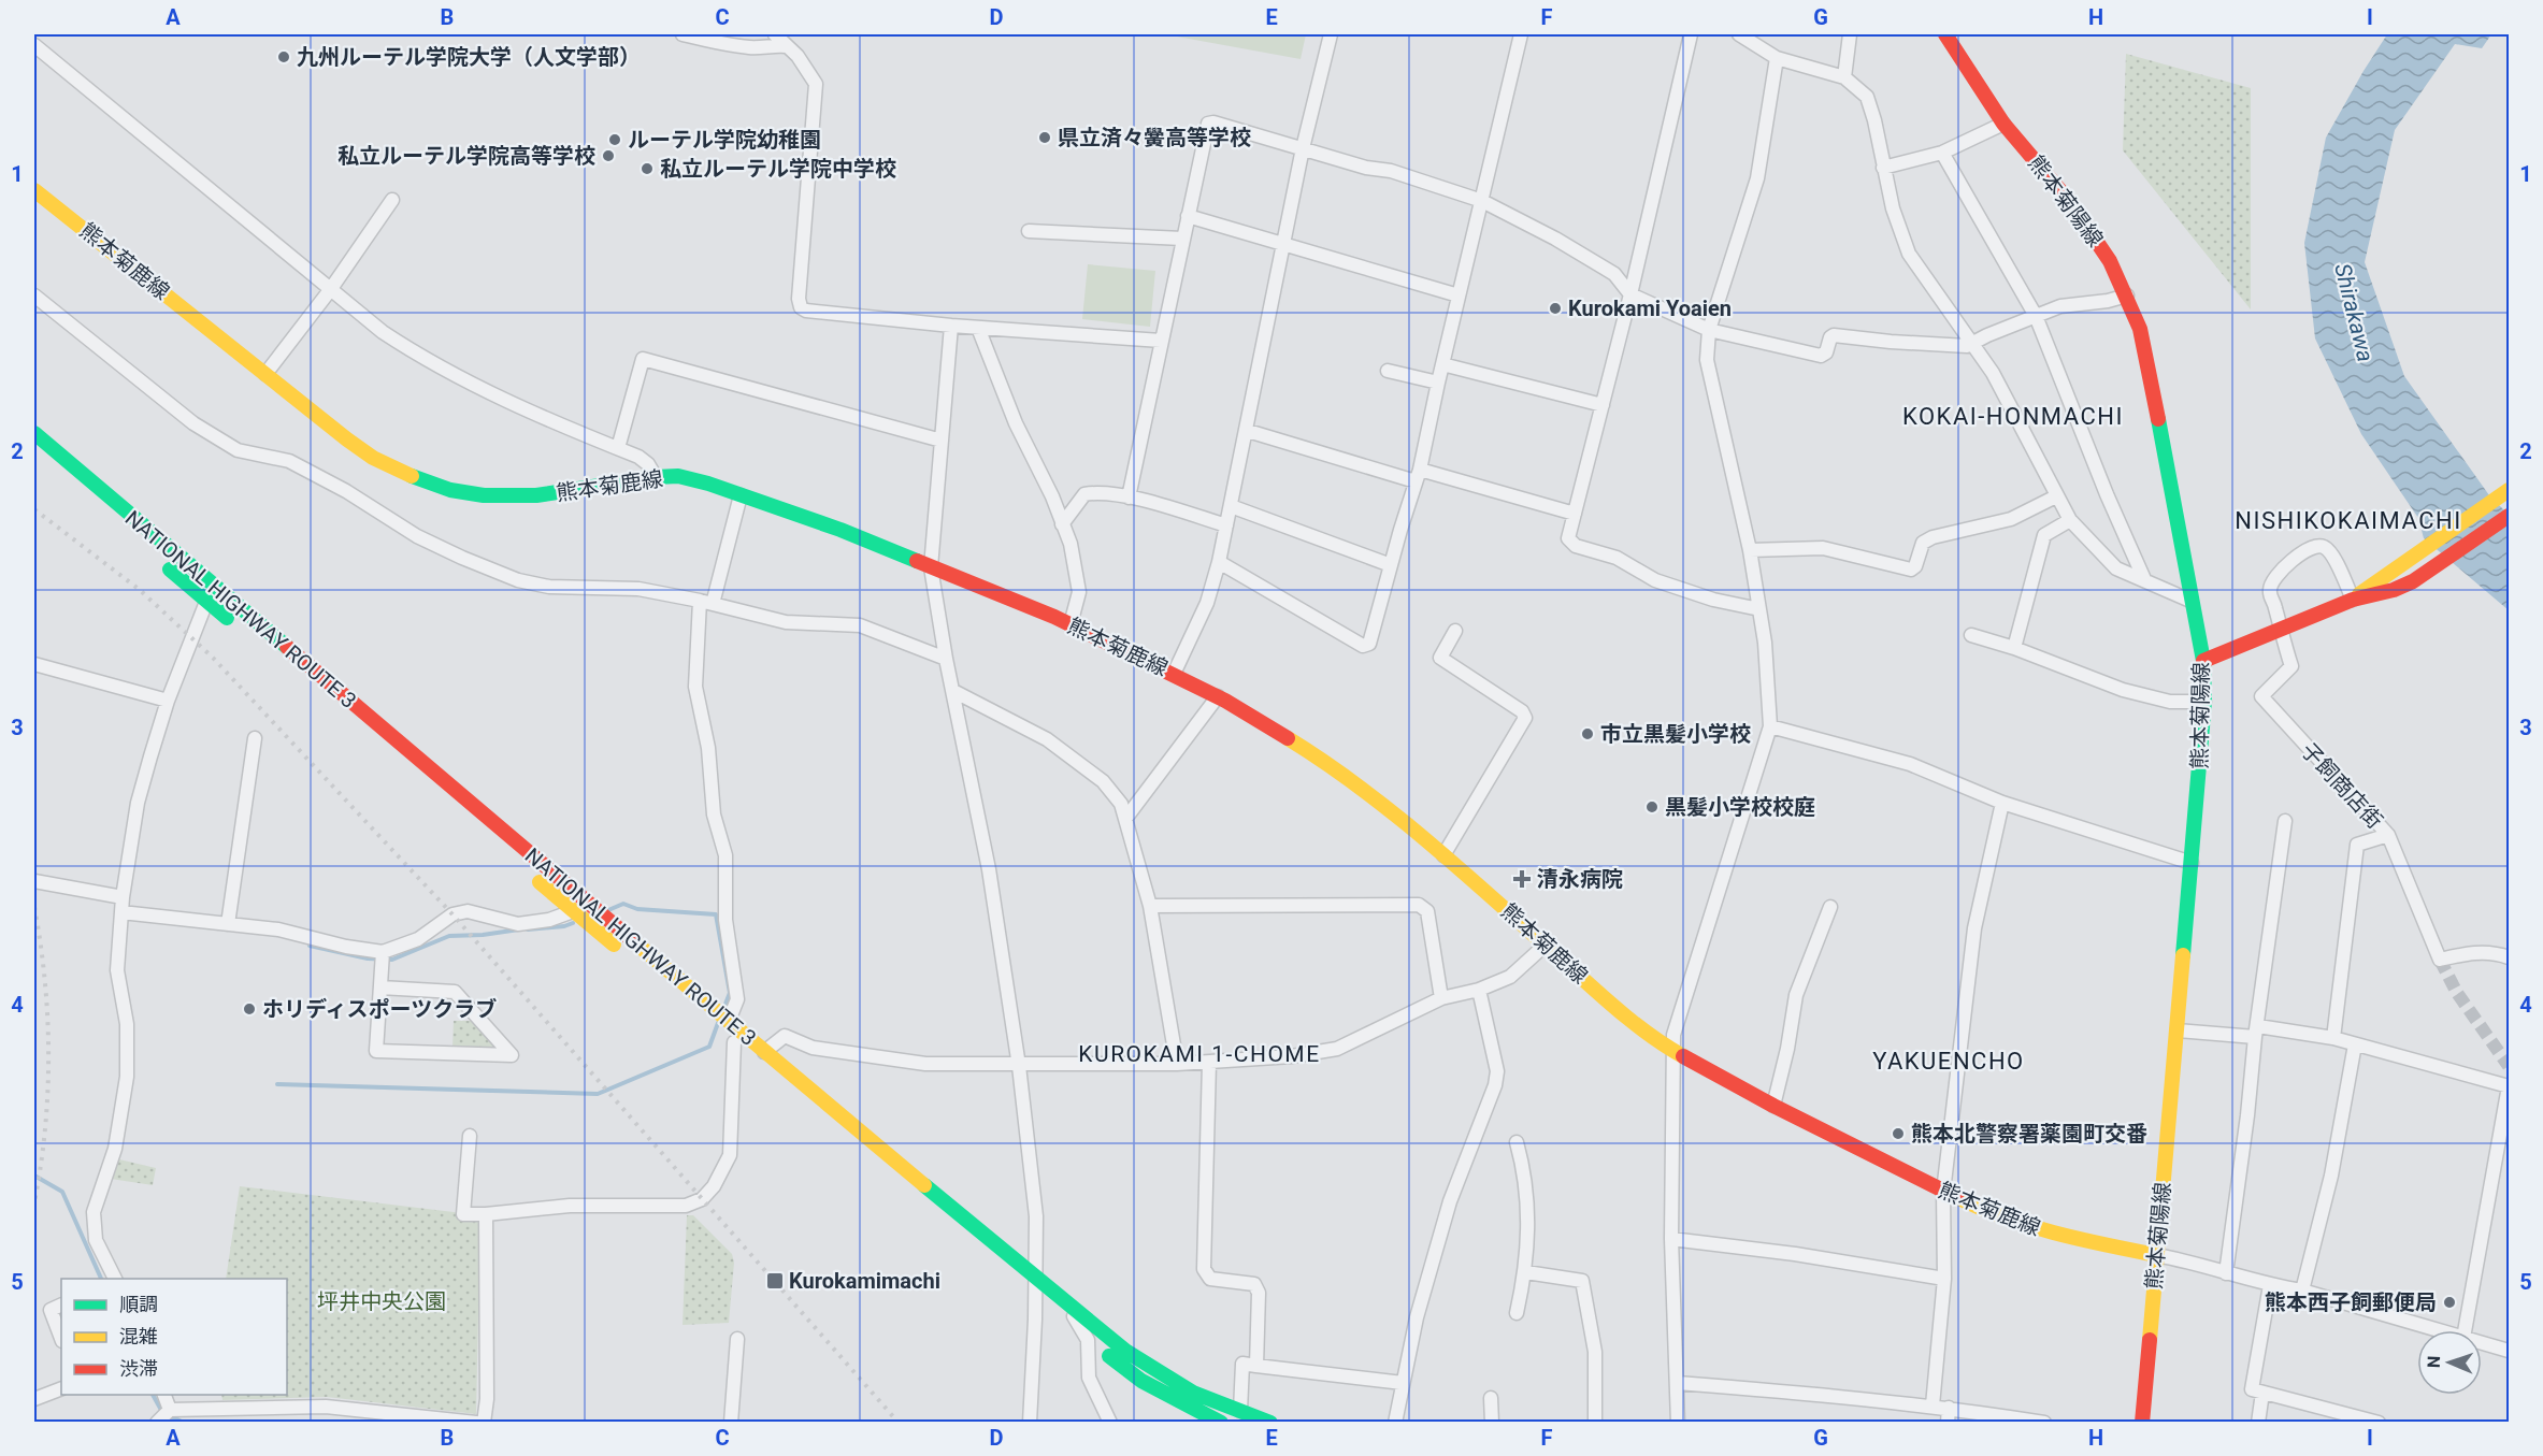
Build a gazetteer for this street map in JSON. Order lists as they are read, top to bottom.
{
  "streets": {
    "main road": ["熊本菊陽線", "熊本菊鹿線", "NATIONAL HIGHWAY ROUTE 3"],
    "street": ["子飼商店街"]
  },
  "crossings": [
    ["熊本菊陽線", "熊本菊鹿線"]
  ],
  "districts": [
    "KOKAI-HONMACHI",
    "NISHIKOKAIMACHI",
    "KUROKAMI 1-CHOME",
    "YAKUENCHO"
  ],
  "water": ["Shirakawa"],
  "parks": ["坪井中央公園"],
  "places": {
    "other": [
      "九州ルーテル学院大学（人文学部）",
      "県立済々黌高等学校",
      "ルーテル学院幼稚園",
      "私立ルーテル学院高等学校",
      "私立ルーテル学院中学校",
      "Kurokami Yoaien",
      "市立黒髪小学校",
      "黒髪小学校校庭",
      "ホリディスポーツクラブ",
      "熊本北警察署薬園町交番",
      "熊本西子飼郵便局"
    ],
    "health": ["清永病院"],
    "transit": ["Kurokamimachi"]
  },
  "legend": ["順調", "混雑", "渋滞"],
  "north": "left",
  "grid": {
    "columns": [
      "A",
      "B",
      "C",
      "D",
      "E",
      "F",
      "G",
      "H",
      "I"
    ],
    "rows": [
      "1",
      "2",
      "3",
      "4",
      "5"
    ]
  }
}
